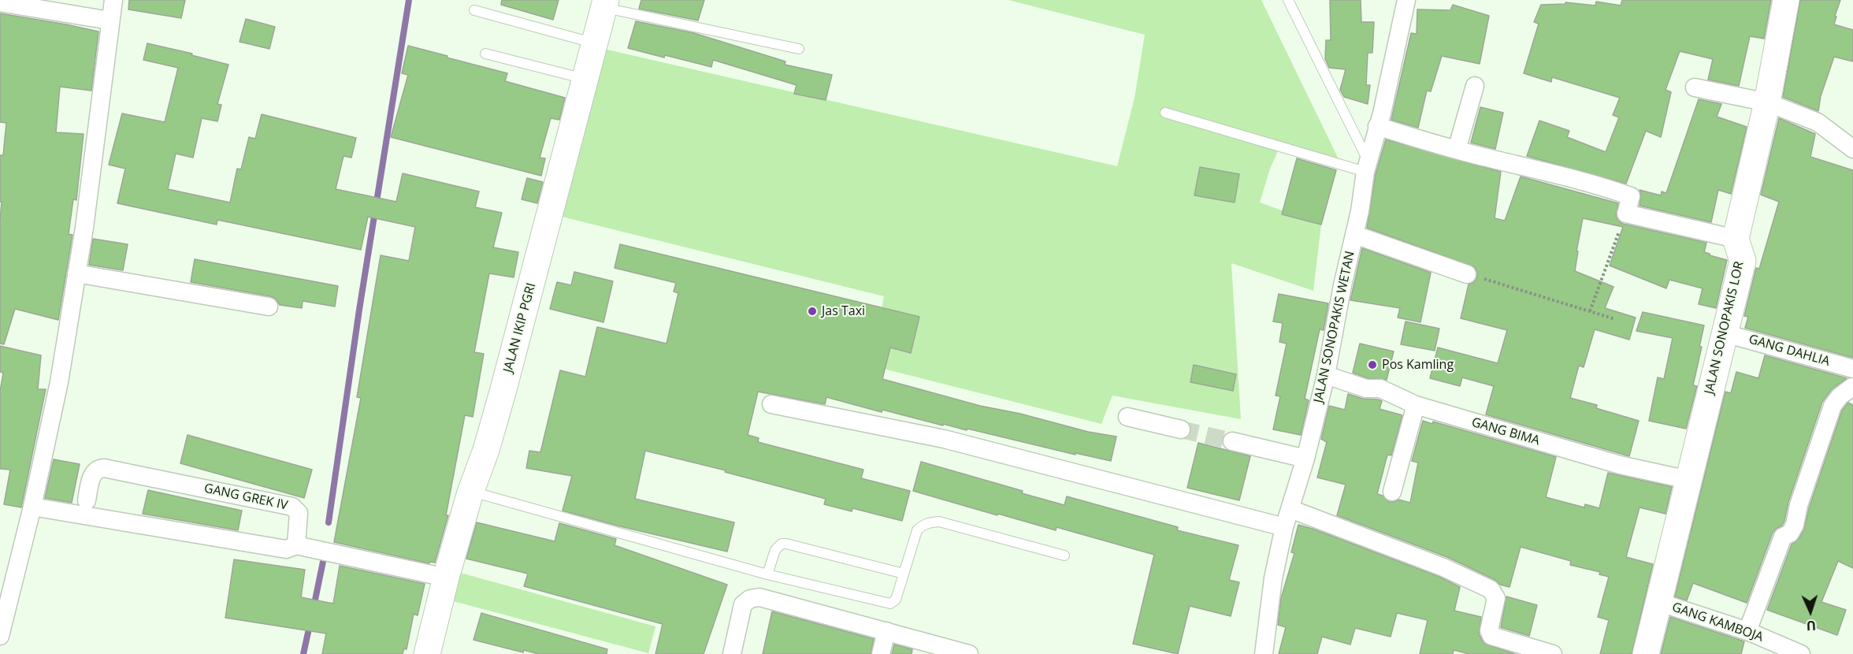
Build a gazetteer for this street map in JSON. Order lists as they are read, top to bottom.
{
  "streets": {
    "street": [
      "JALAN SONOPAKIS WETAN",
      "JALAN IKIP PGRI",
      "JALAN SONOPAKIS LOR",
      "GANG DAHLIA",
      "GANG BIMA",
      "GANG GREK IV",
      "GANG KAMBOJA"
    ]
  },
  "crossings": [
    ["JALAN SONOPAKIS WETAN", "GANG BIMA"],
    ["JALAN SONOPAKIS LOR", "GANG DAHLIA"],
    ["JALAN SONOPAKIS LOR", "GANG BIMA"],
    ["JALAN SONOPAKIS LOR", "GANG KAMBOJA"]
  ],
  "places": ["Jas Taxi", "Pos Kamling"],
  "north": "bottom"
}
